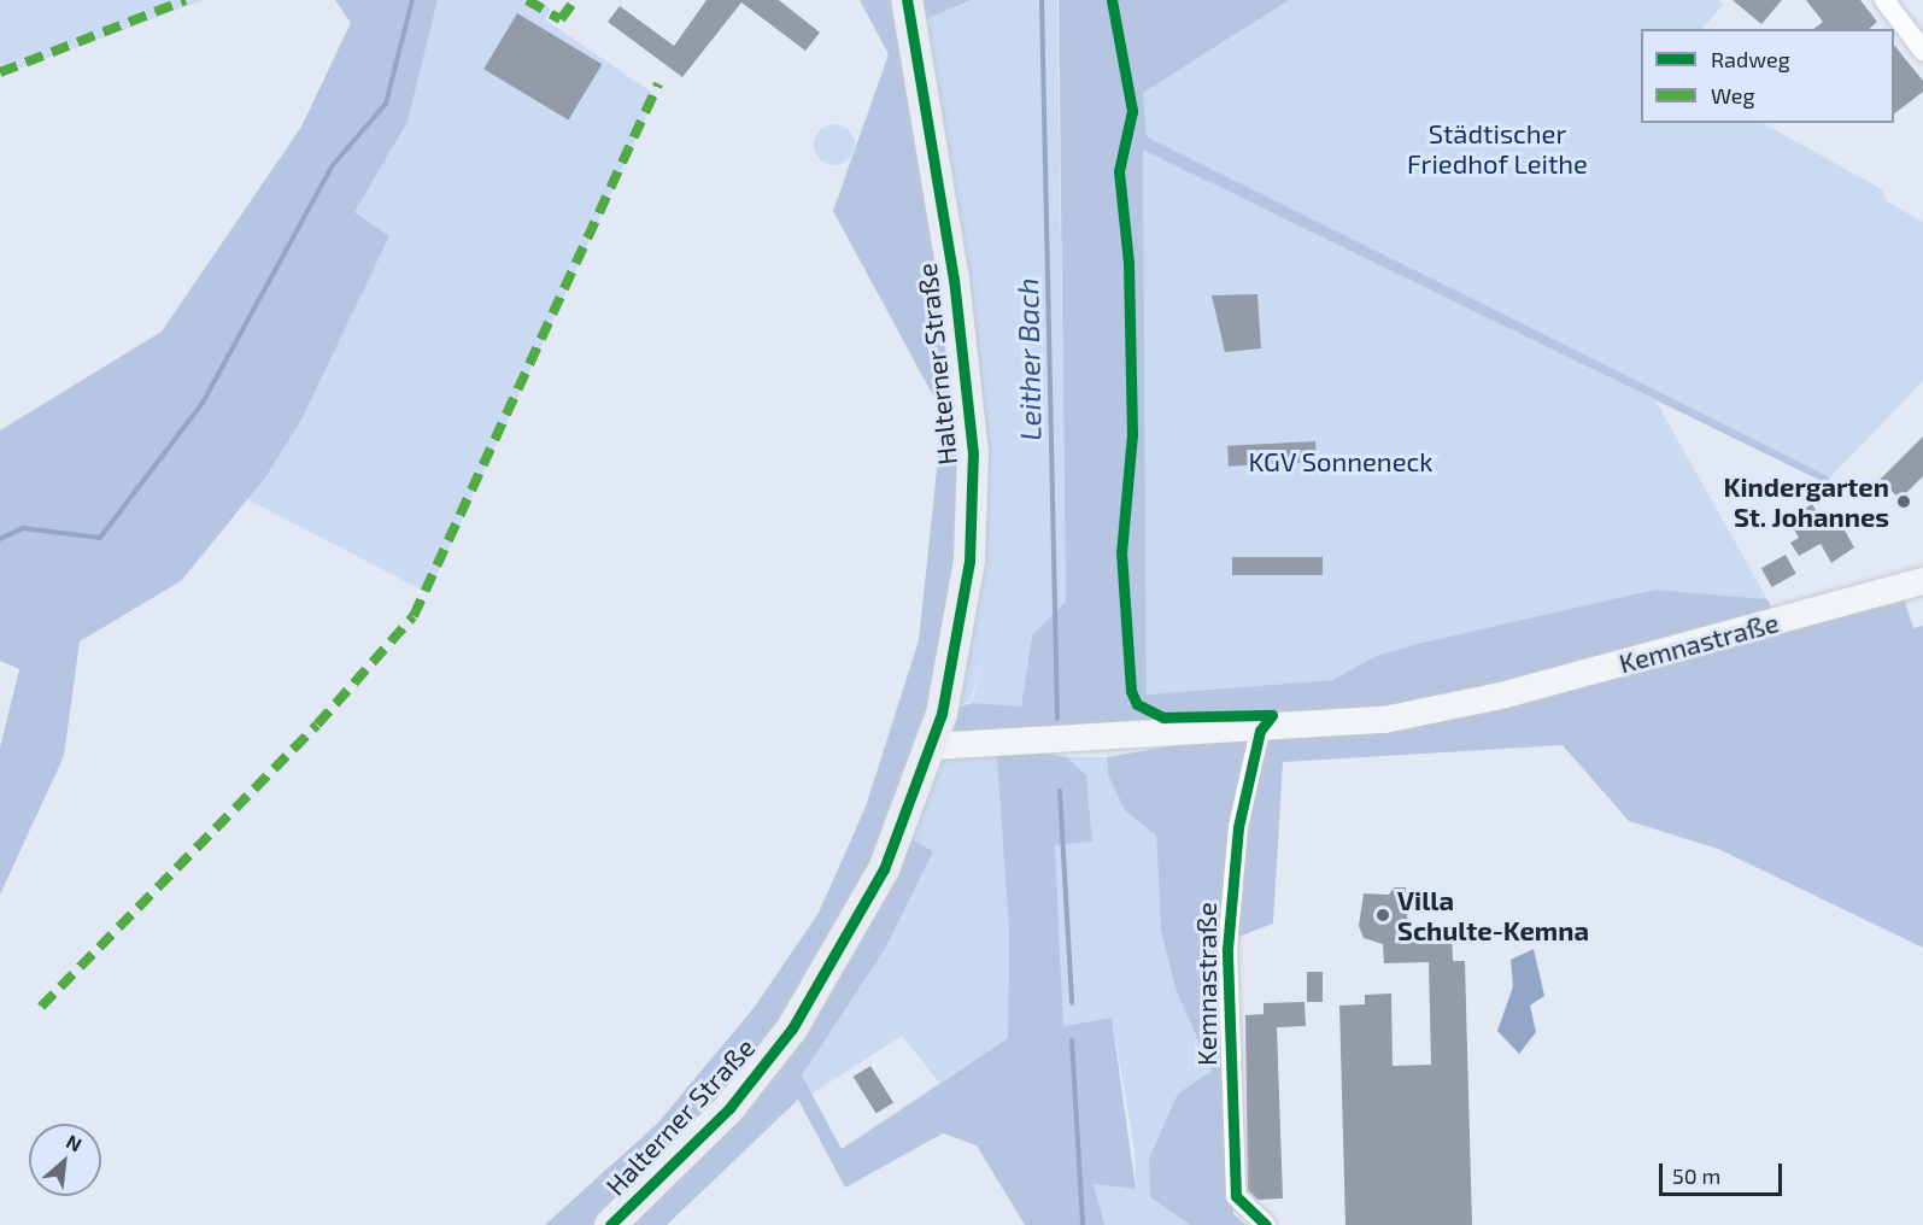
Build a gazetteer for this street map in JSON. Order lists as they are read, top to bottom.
{
  "streets": {
    "main road": ["Halterner Straße"],
    "street": ["Kemnastraße"]
  },
  "crossings": [
    ["Halterner Straße", "Kemnastraße"]
  ],
  "water": ["Leither Bach"],
  "parks": ["Städtischer Friedhof Leithe", "KGV Sonneneck"],
  "places": ["Kindergarten St. Johannes", "Villa Schulte-Kemna"],
  "legend": ["Radweg", "Weg"],
  "scale_bar": "50 m",
  "north": "top right"
}
